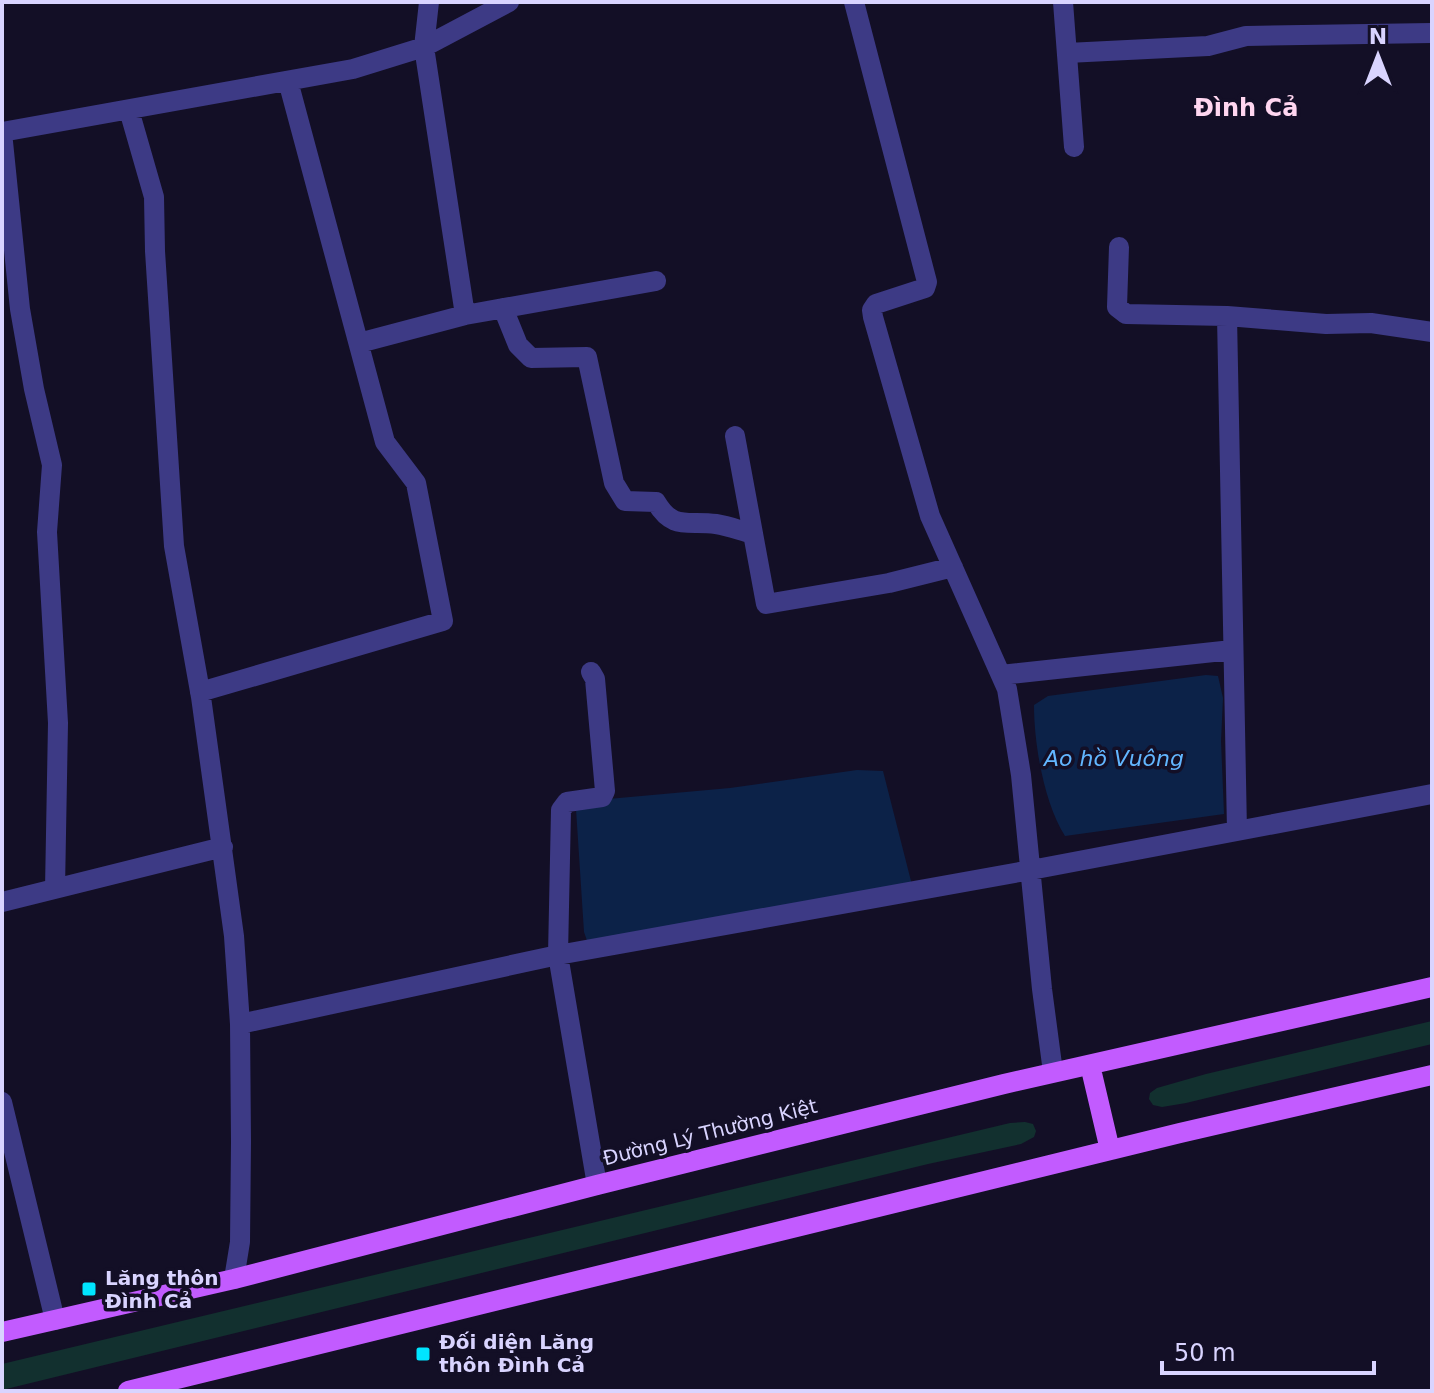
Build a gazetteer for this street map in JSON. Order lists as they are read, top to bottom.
{
  "streets": {
    "main road": ["Đường Lý Thường Kiệt"]
  },
  "districts": ["Đình Cả"],
  "water": ["Ao hồ Vuông"],
  "places": {
    "transit": ["Lăng thôn Đình Cả", "Đối diện Lăng thôn Đình Cả"]
  },
  "scale_bar": "50 m",
  "north": "top"
}
